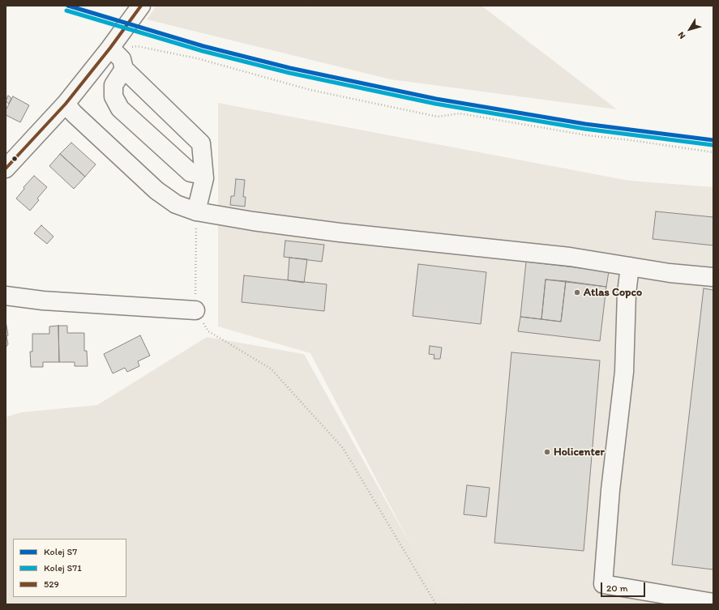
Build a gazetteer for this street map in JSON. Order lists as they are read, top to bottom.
{
  "places": ["Atlas Copco", "Holicenter"],
  "lines": ["rail line S7", "transit line 529", "rail line S71"],
  "legend": ["Kolej S7", "Kolej S71", "529"],
  "scale_bar": "20 m",
  "north": "bottom left"
}
